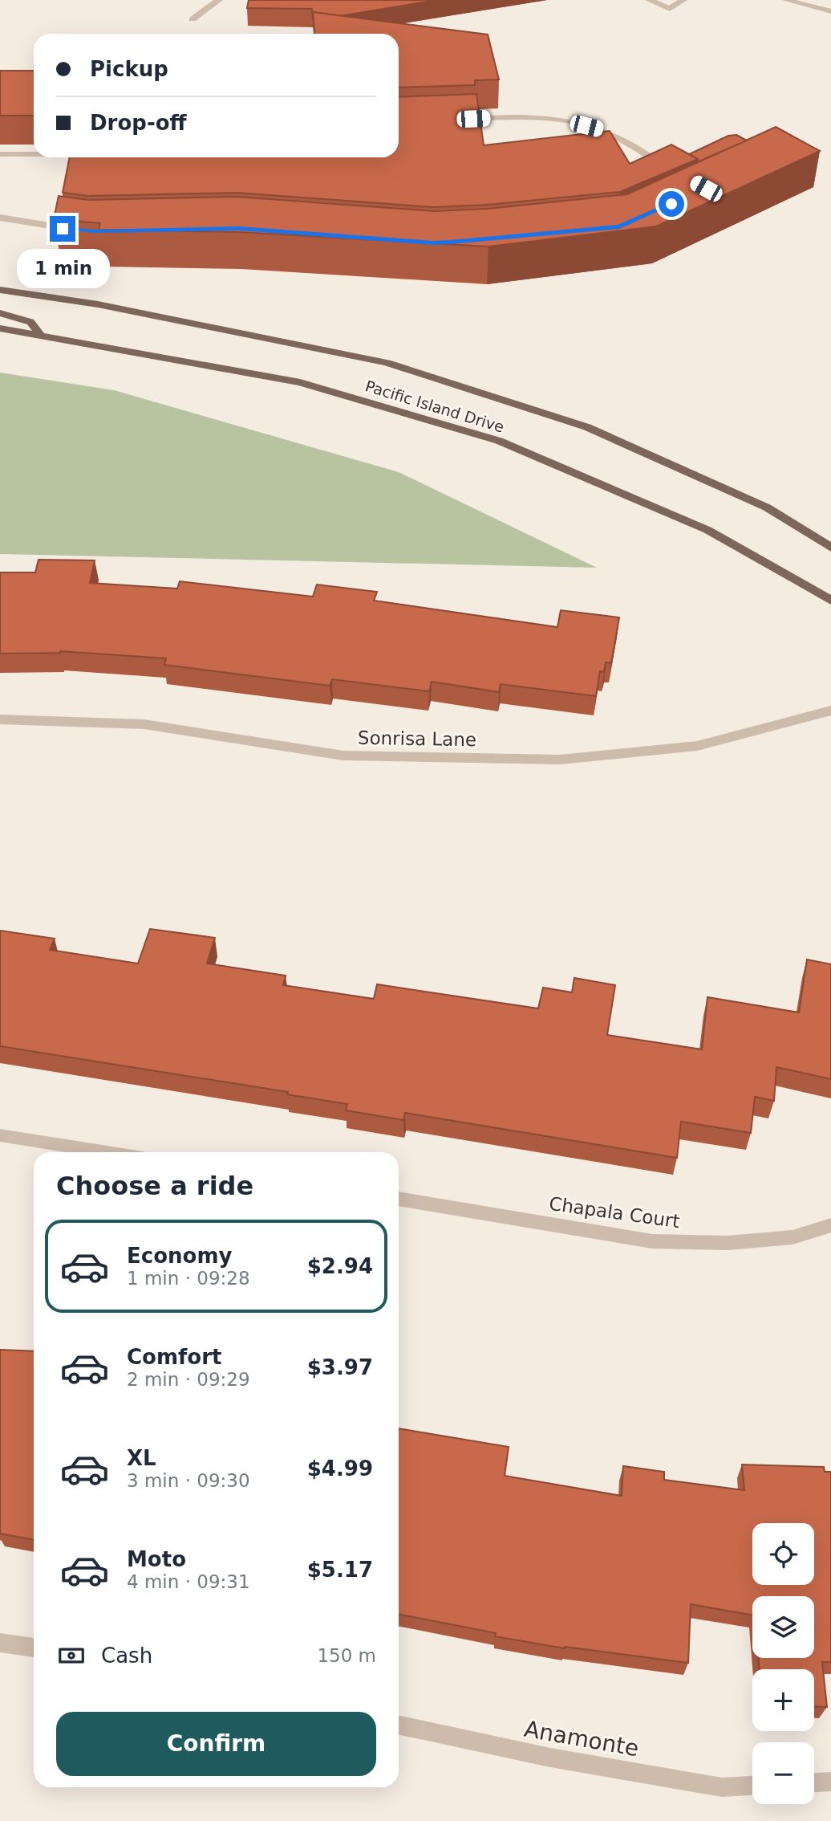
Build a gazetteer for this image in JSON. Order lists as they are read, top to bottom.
{
  "streets": {
    "main road": ["Pacific Island Drive"],
    "street": ["Sonrisa Lane", "Chapala Court", "Anamonte"]
  },
  "page": {
    "banner": ["Pickup", "Drop-off"],
    "bubble": "1 min",
    "heading": "Choose a ride",
    "list": [
      {
        "name": "Economy",
        "note": "1 min · 09:28",
        "value": "$2.94"
      },
      {
        "name": "Comfort",
        "note": "2 min · 09:29",
        "value": "$3.97"
      },
      {
        "name": "XL",
        "note": "3 min · 09:30",
        "value": "$4.99"
      },
      {
        "name": "Moto",
        "note": "4 min · 09:31",
        "value": "$5.17"
      }
    ],
    "map_buttons": ["+", "−"],
    "pay": ["Cash", "150 m"],
    "buttons": "Confirm"
  }
}
